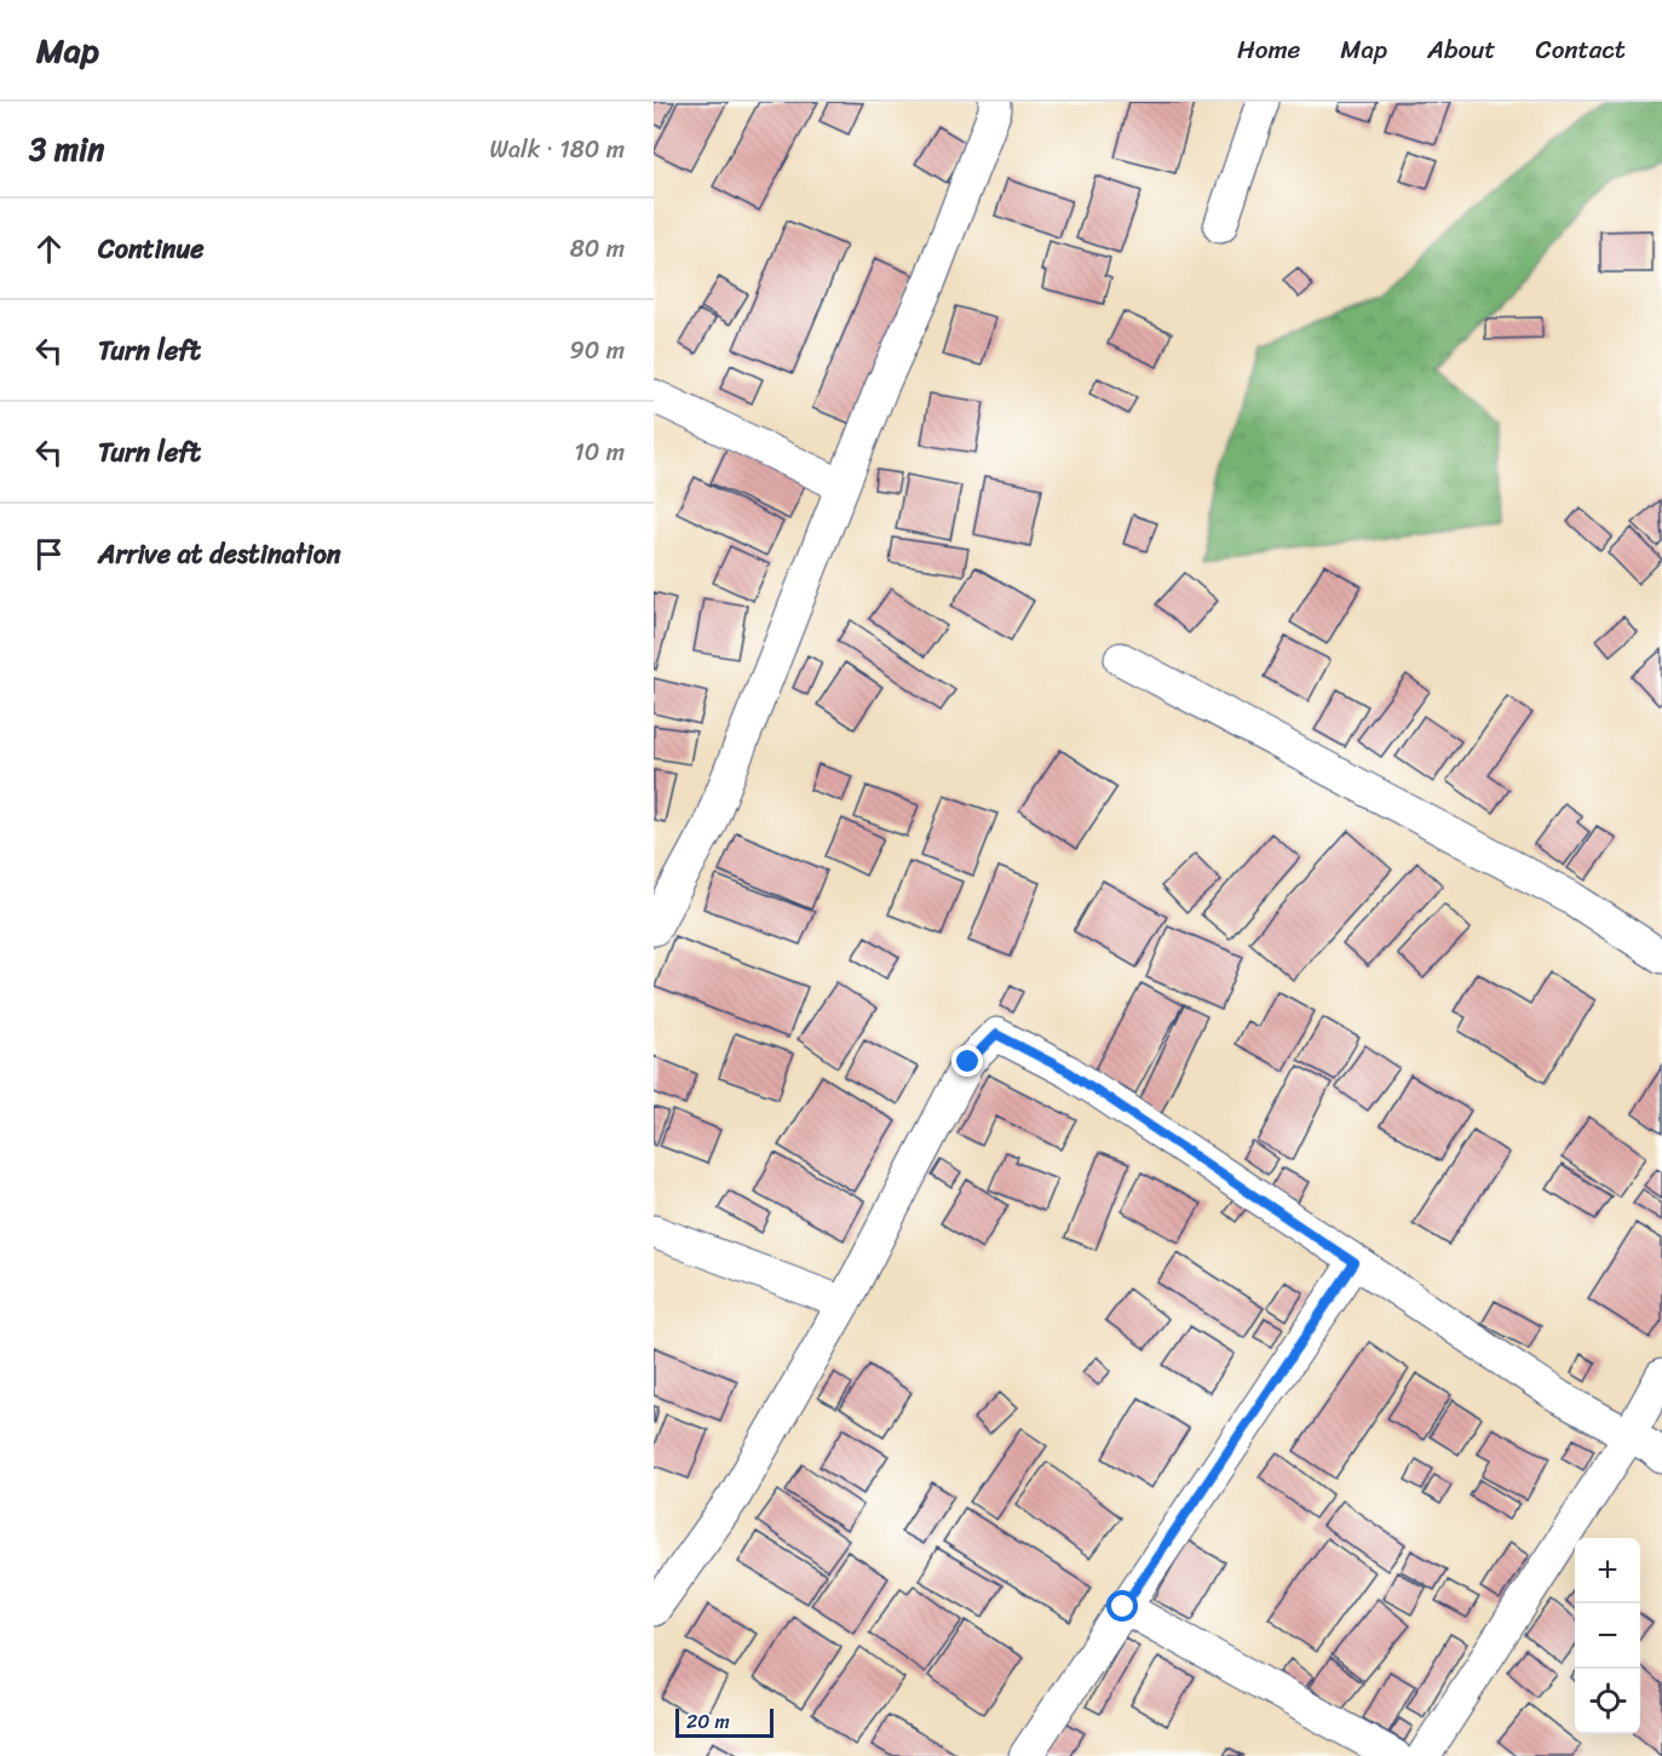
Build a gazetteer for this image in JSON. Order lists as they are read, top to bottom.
{
  "scale_bar": "20 m",
  "page": {
    "header": "Map",
    "nav": [
      "Home",
      "Map",
      "About",
      "Contact"
    ],
    "heading": ["3 min", "Walk · 180 m"],
    "list": [
      ["Continue", "80 m"],
      ["Turn left", "90 m"],
      ["Turn left", "10 m"],
      "Arrive at destination"
    ],
    "map_buttons": ["+", "−"],
    "scale": "20 m"
  }
}
